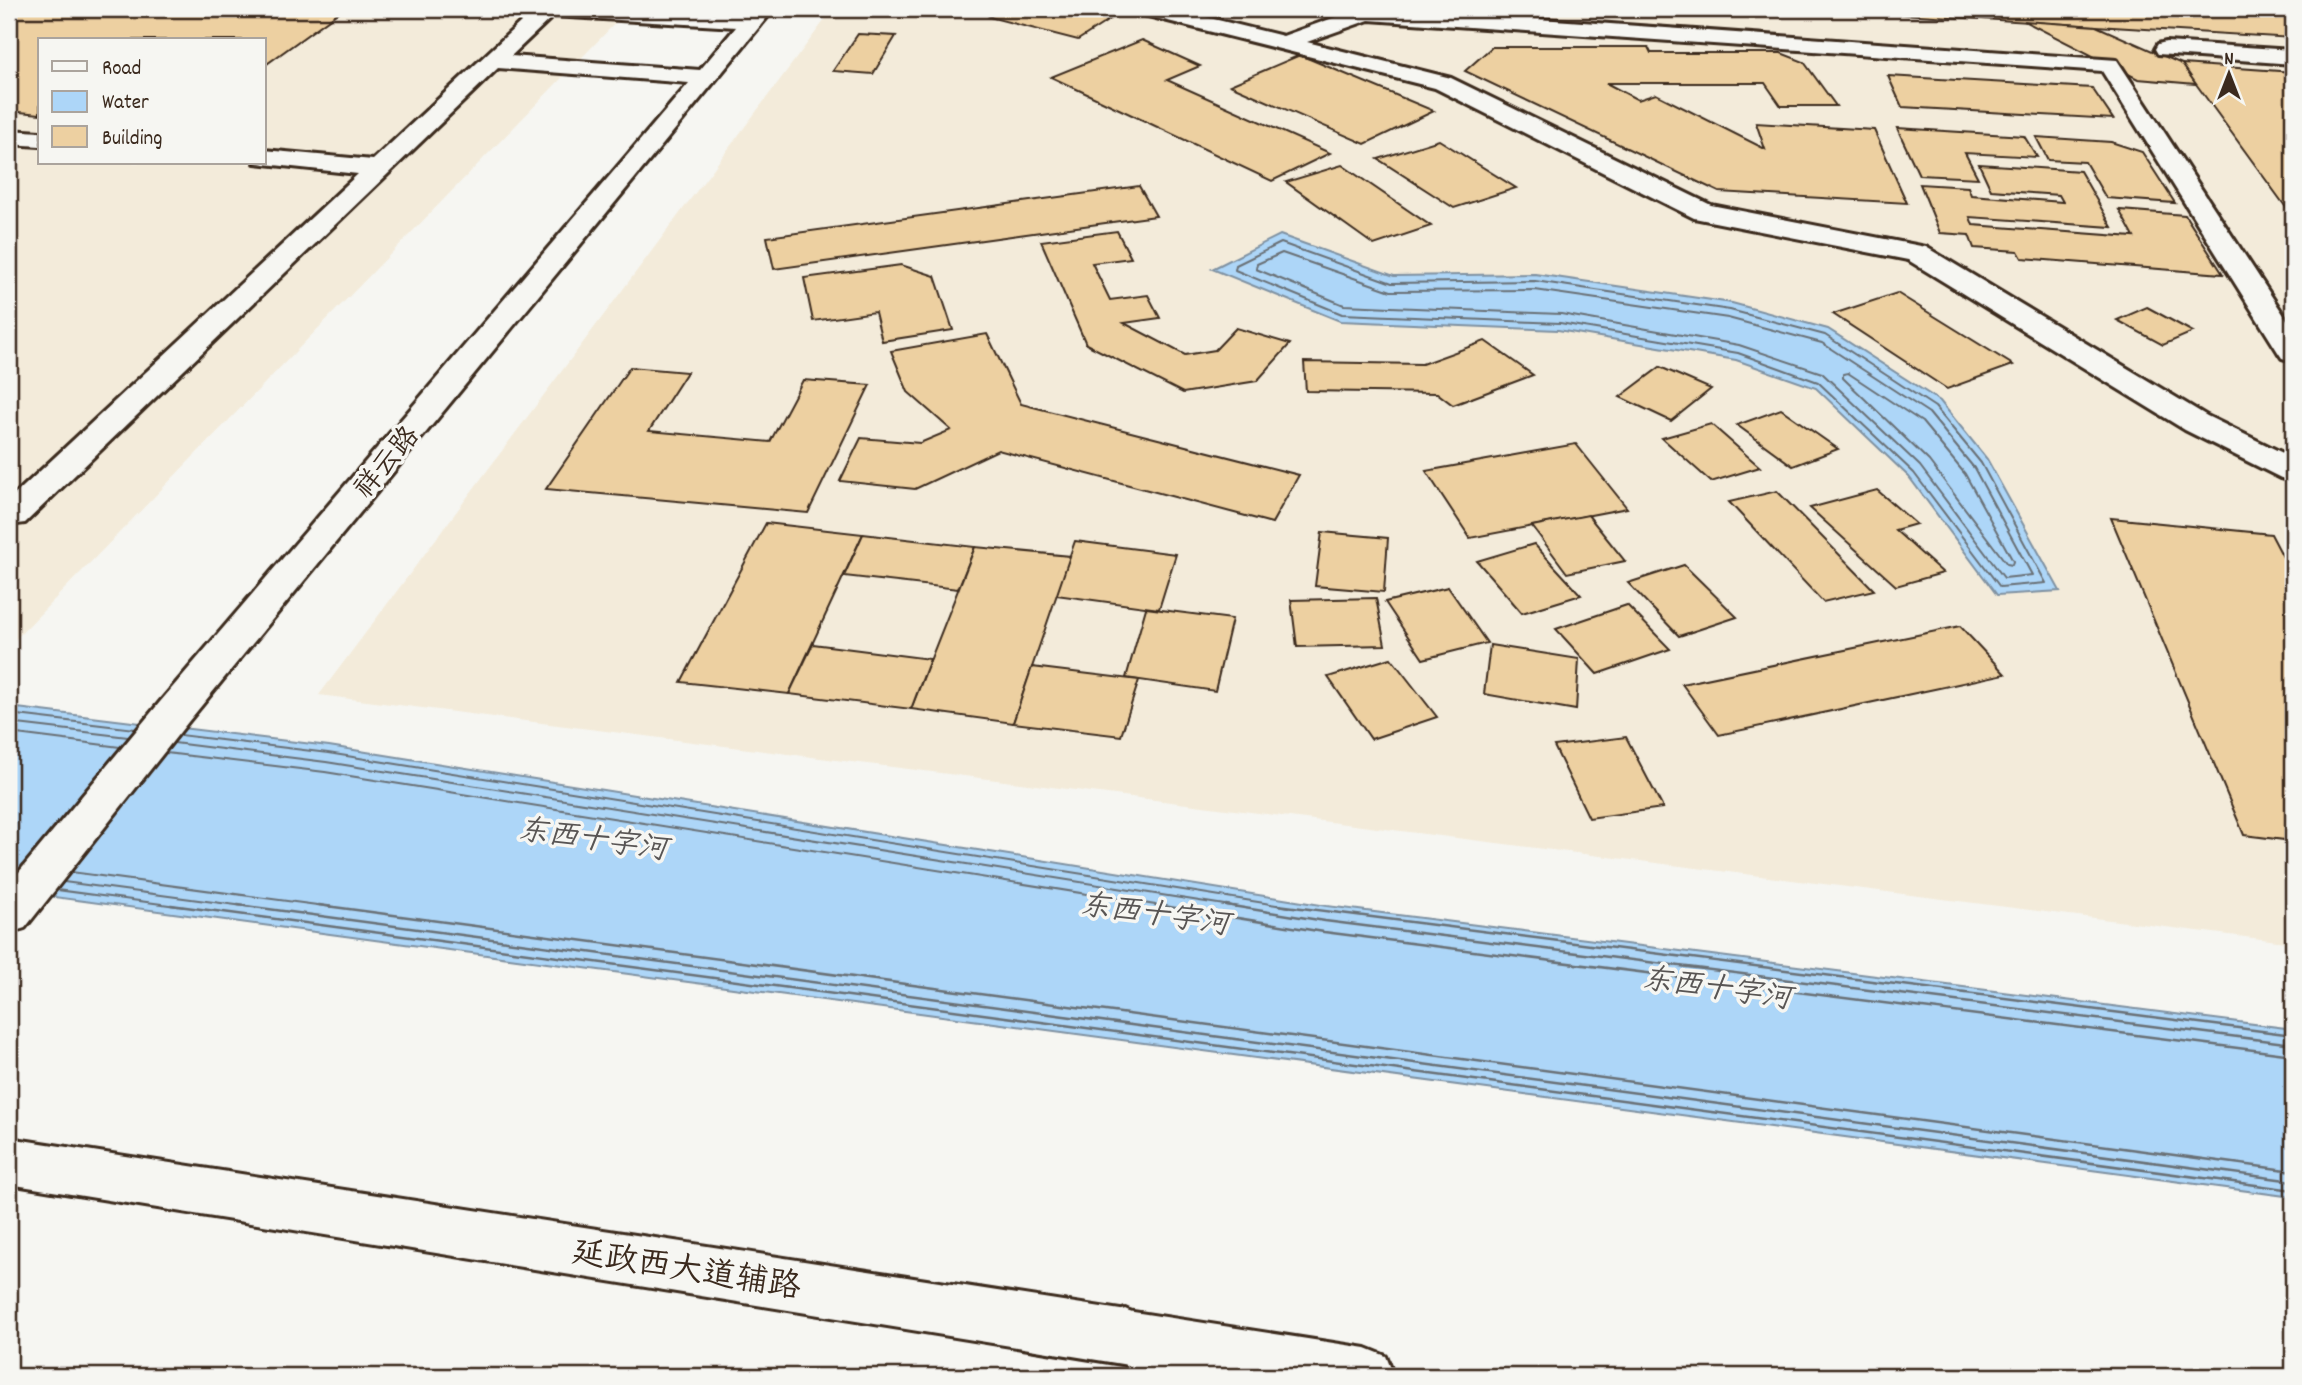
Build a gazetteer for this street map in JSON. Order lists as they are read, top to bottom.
{
  "streets": {
    "street": ["祥云路", "延政西大道辅路"]
  },
  "water": ["东西十字河"],
  "legend": ["Road", "Water", "Building"],
  "north": "top"
}
